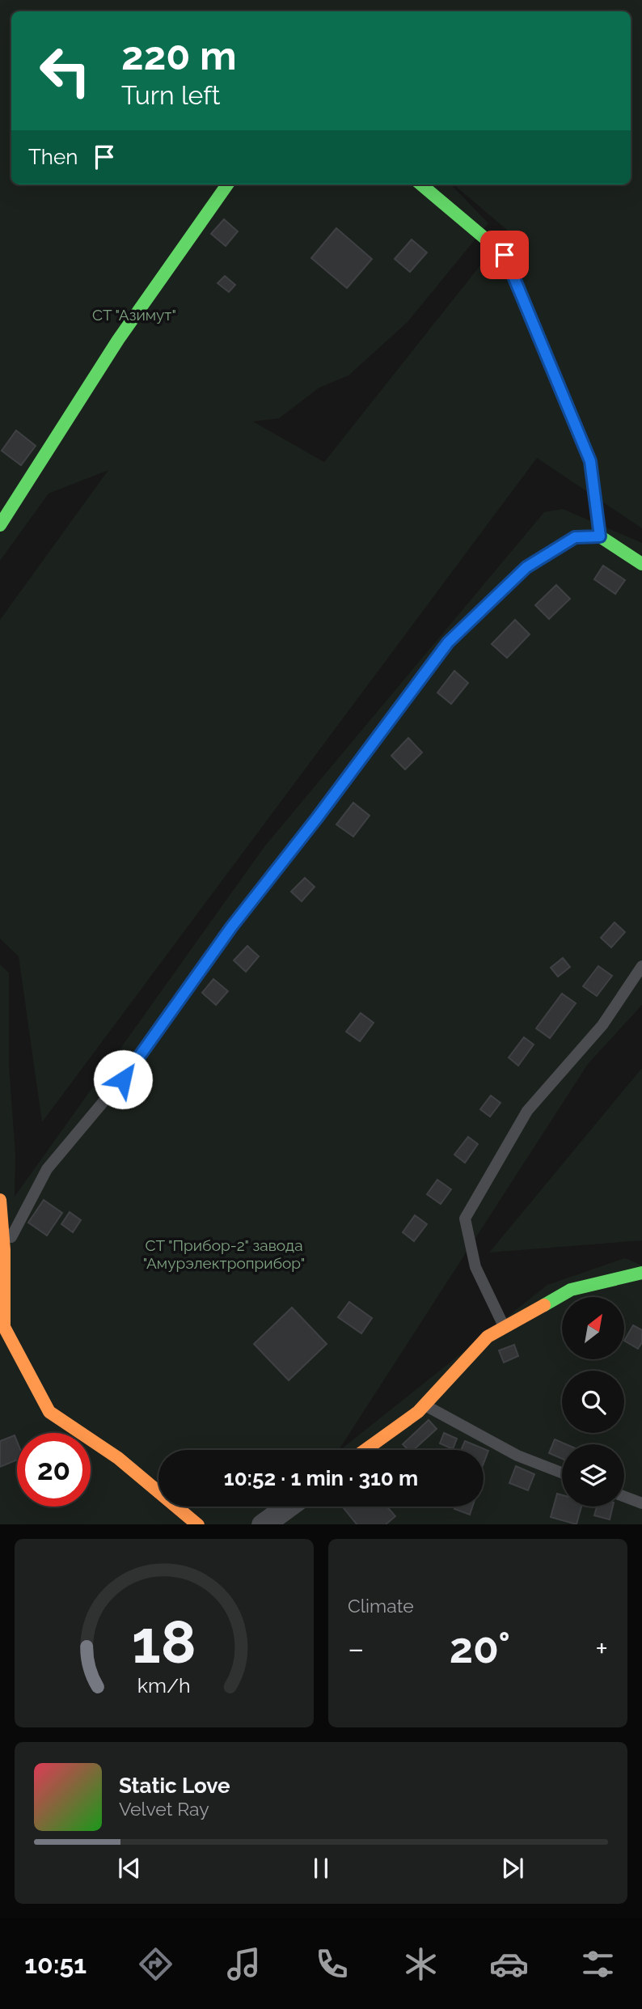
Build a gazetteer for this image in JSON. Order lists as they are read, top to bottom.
{
  "parks": ["СТ \"Азимут\"", "СТ \"Прибор-2\" завода \"Амурэлектроприбор\""],
  "north": "top right",
  "page": {
    "turn": ["220 m", "Turn left"],
    "then": "Then",
    "limit": "20",
    "trip": "10:52 · 1 min · 310 m",
    "tile": "Climate",
    "heat": ["−", "20°", "+"],
    "song": ["Static Love", "Velvet Ray"],
    "tabs": "10:51",
    "gauge": ["18", "km/h"]
  }
}
